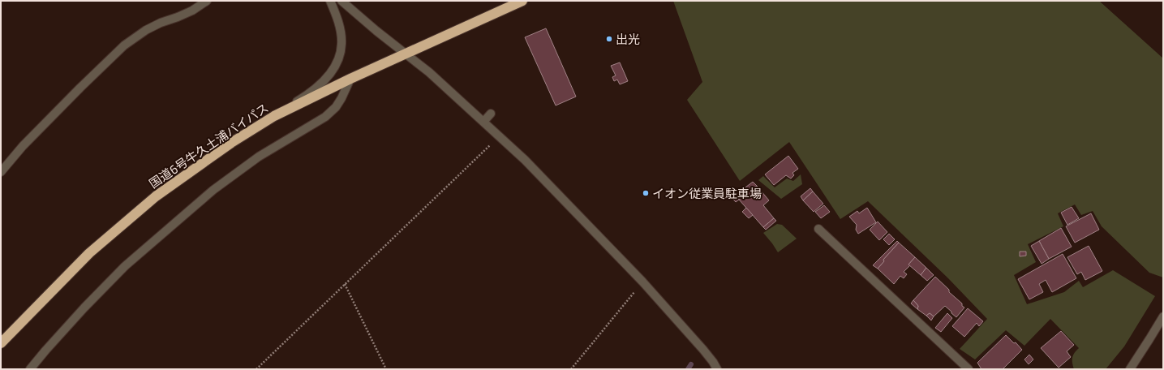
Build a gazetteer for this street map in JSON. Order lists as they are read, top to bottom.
{
  "streets": {
    "highway": ["国道6号牛久土浦バイパス"]
  },
  "places": ["出光", "イオン従業員駐車場"]
}
